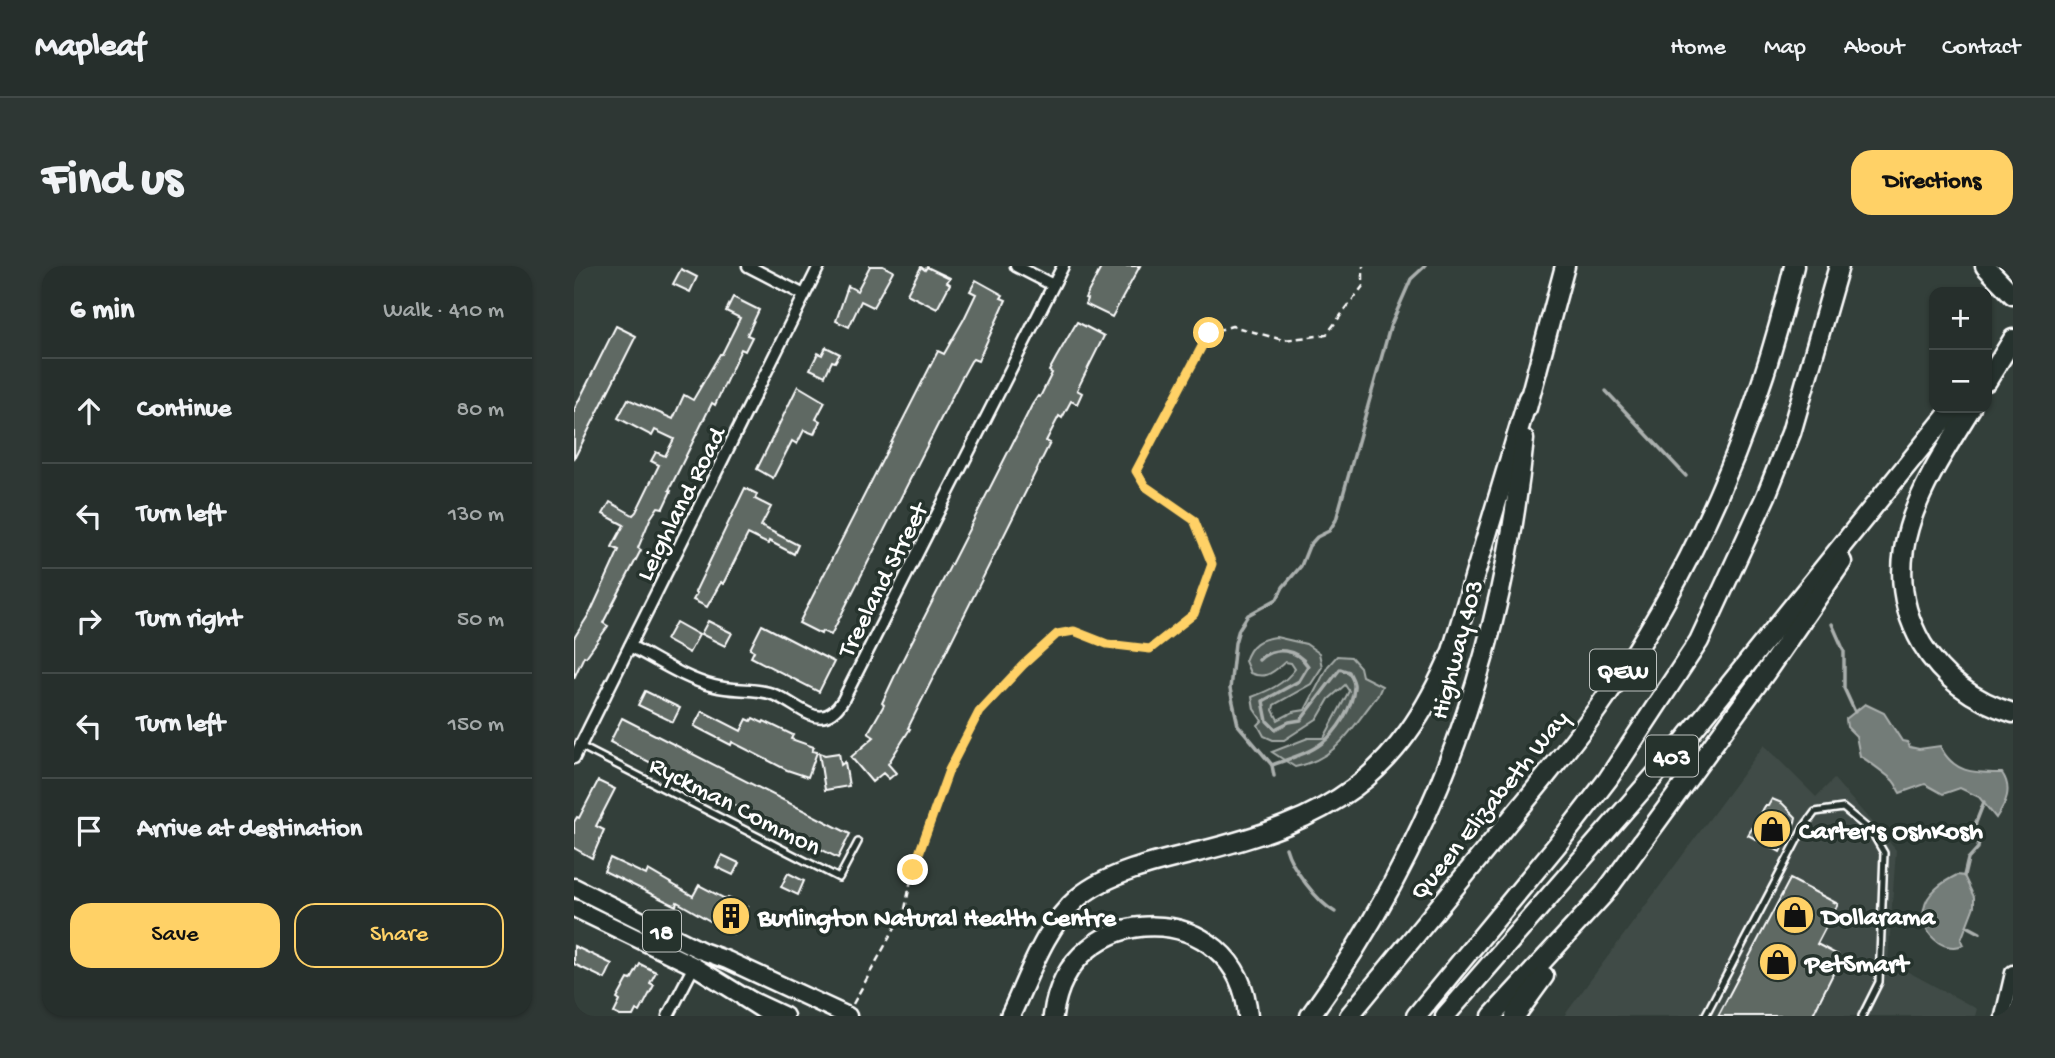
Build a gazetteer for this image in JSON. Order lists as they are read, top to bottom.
{
  "streets": {
    "highway": [
      "Highway 403",
      "QEW",
      "403",
      "Queen Elizabeth Way"
    ],
    "main road": ["18"],
    "street": ["Leighland Road", "Treeland Street"],
    "lane": ["Ryckman Common"]
  },
  "crossings": [
    ["Leighland Road", "Treeland Street"],
    ["Leighland Road", "Ryckman Common"]
  ],
  "places": {
    "shop": ["Carter's OshKosh", "Dollarama", "PetSmart"],
    "building": ["Burlington Natural Health Centre"]
  },
  "page": {
    "header": "Mapleaf",
    "nav": [
      "Home",
      "Map",
      "About",
      "Contact"
    ],
    "buttons": [
      "Directions",
      ["Save", "Share"]
    ],
    "title": "Find us",
    "heading": ["6 min", "Walk · 410 m"],
    "map_buttons": ["+", "−"],
    "list": [
      ["Continue", "80 m"],
      ["Turn left", "130 m"],
      ["Turn right", "50 m"],
      ["Turn left", "150 m"],
      "Arrive at destination"
    ]
  }
}
